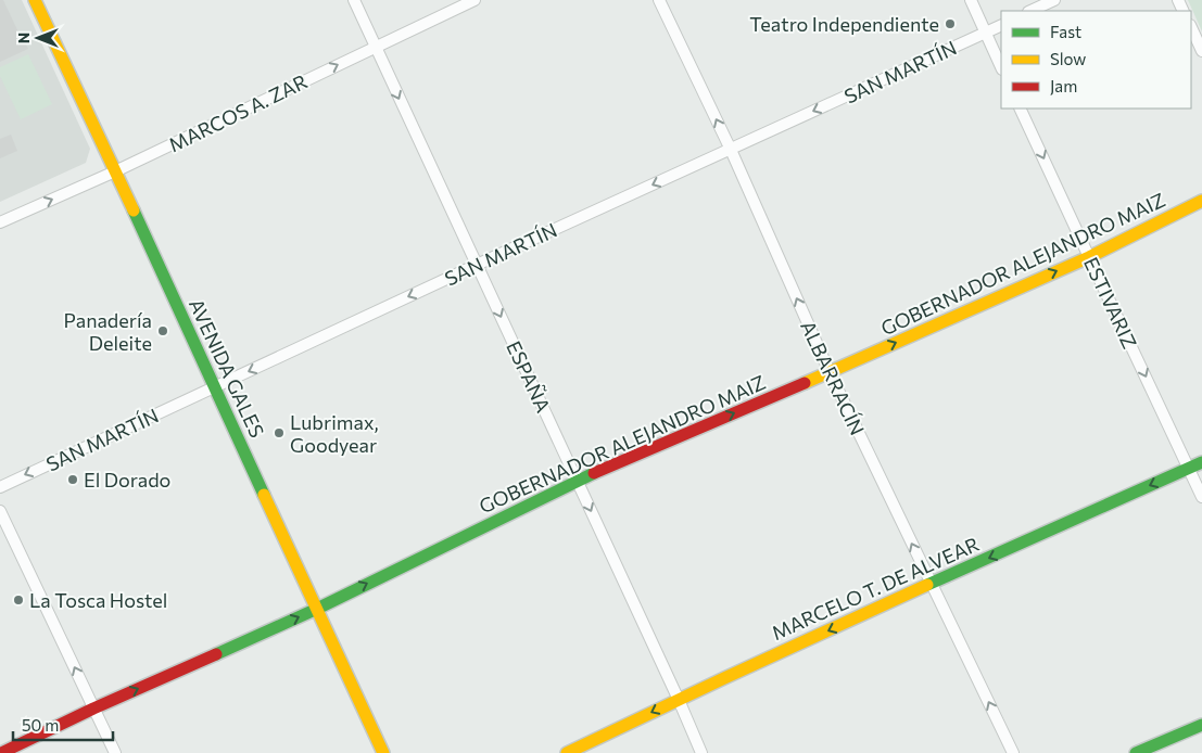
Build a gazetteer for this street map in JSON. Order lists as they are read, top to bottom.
{
  "streets": {
    "street": [
      "SAN MARTÍN",
      "MARCOS A. ZAR",
      "GOBERNADOR ALEJANDRO MAIZ",
      "ESTIVARIZ",
      "AVENIDA GALES",
      "ESPAÑA",
      "ALBARRACÍN",
      "MARCELO T. DE ALVEAR"
    ]
  },
  "crossings": [
    ["SAN MARTÍN", "AVENIDA GALES"],
    ["SAN MARTÍN", "ESPAÑA"],
    ["SAN MARTÍN", "ALBARRACÍN"],
    ["MARCOS A. ZAR", "AVENIDA GALES"],
    ["MARCOS A. ZAR", "ESPAÑA"],
    ["GOBERNADOR ALEJANDRO MAIZ", "ESTIVARIZ"],
    ["GOBERNADOR ALEJANDRO MAIZ", "AVENIDA GALES"],
    ["GOBERNADOR ALEJANDRO MAIZ", "ESPAÑA"],
    ["GOBERNADOR ALEJANDRO MAIZ", "ALBARRACÍN"],
    ["ESTIVARIZ", "MARCELO T. DE ALVEAR"],
    ["ESPAÑA", "MARCELO T. DE ALVEAR"],
    ["ALBARRACÍN", "MARCELO T. DE ALVEAR"]
  ],
  "one_way": [
    "SAN MARTÍN",
    "MARCOS A. ZAR",
    "GOBERNADOR ALEJANDRO MAIZ",
    "ESTIVARIZ",
    "ESPAÑA",
    "ALBARRACÍN",
    "MARCELO T. DE ALVEAR"
  ],
  "places": [
    "Teatro Independiente",
    "Panadería Deleite",
    "Lubrimax, Goodyear",
    "El Dorado",
    "La Tosca Hostel"
  ],
  "legend": ["Fast", "Slow", "Jam"],
  "scale_bar": "50 m",
  "north": "left"
}
